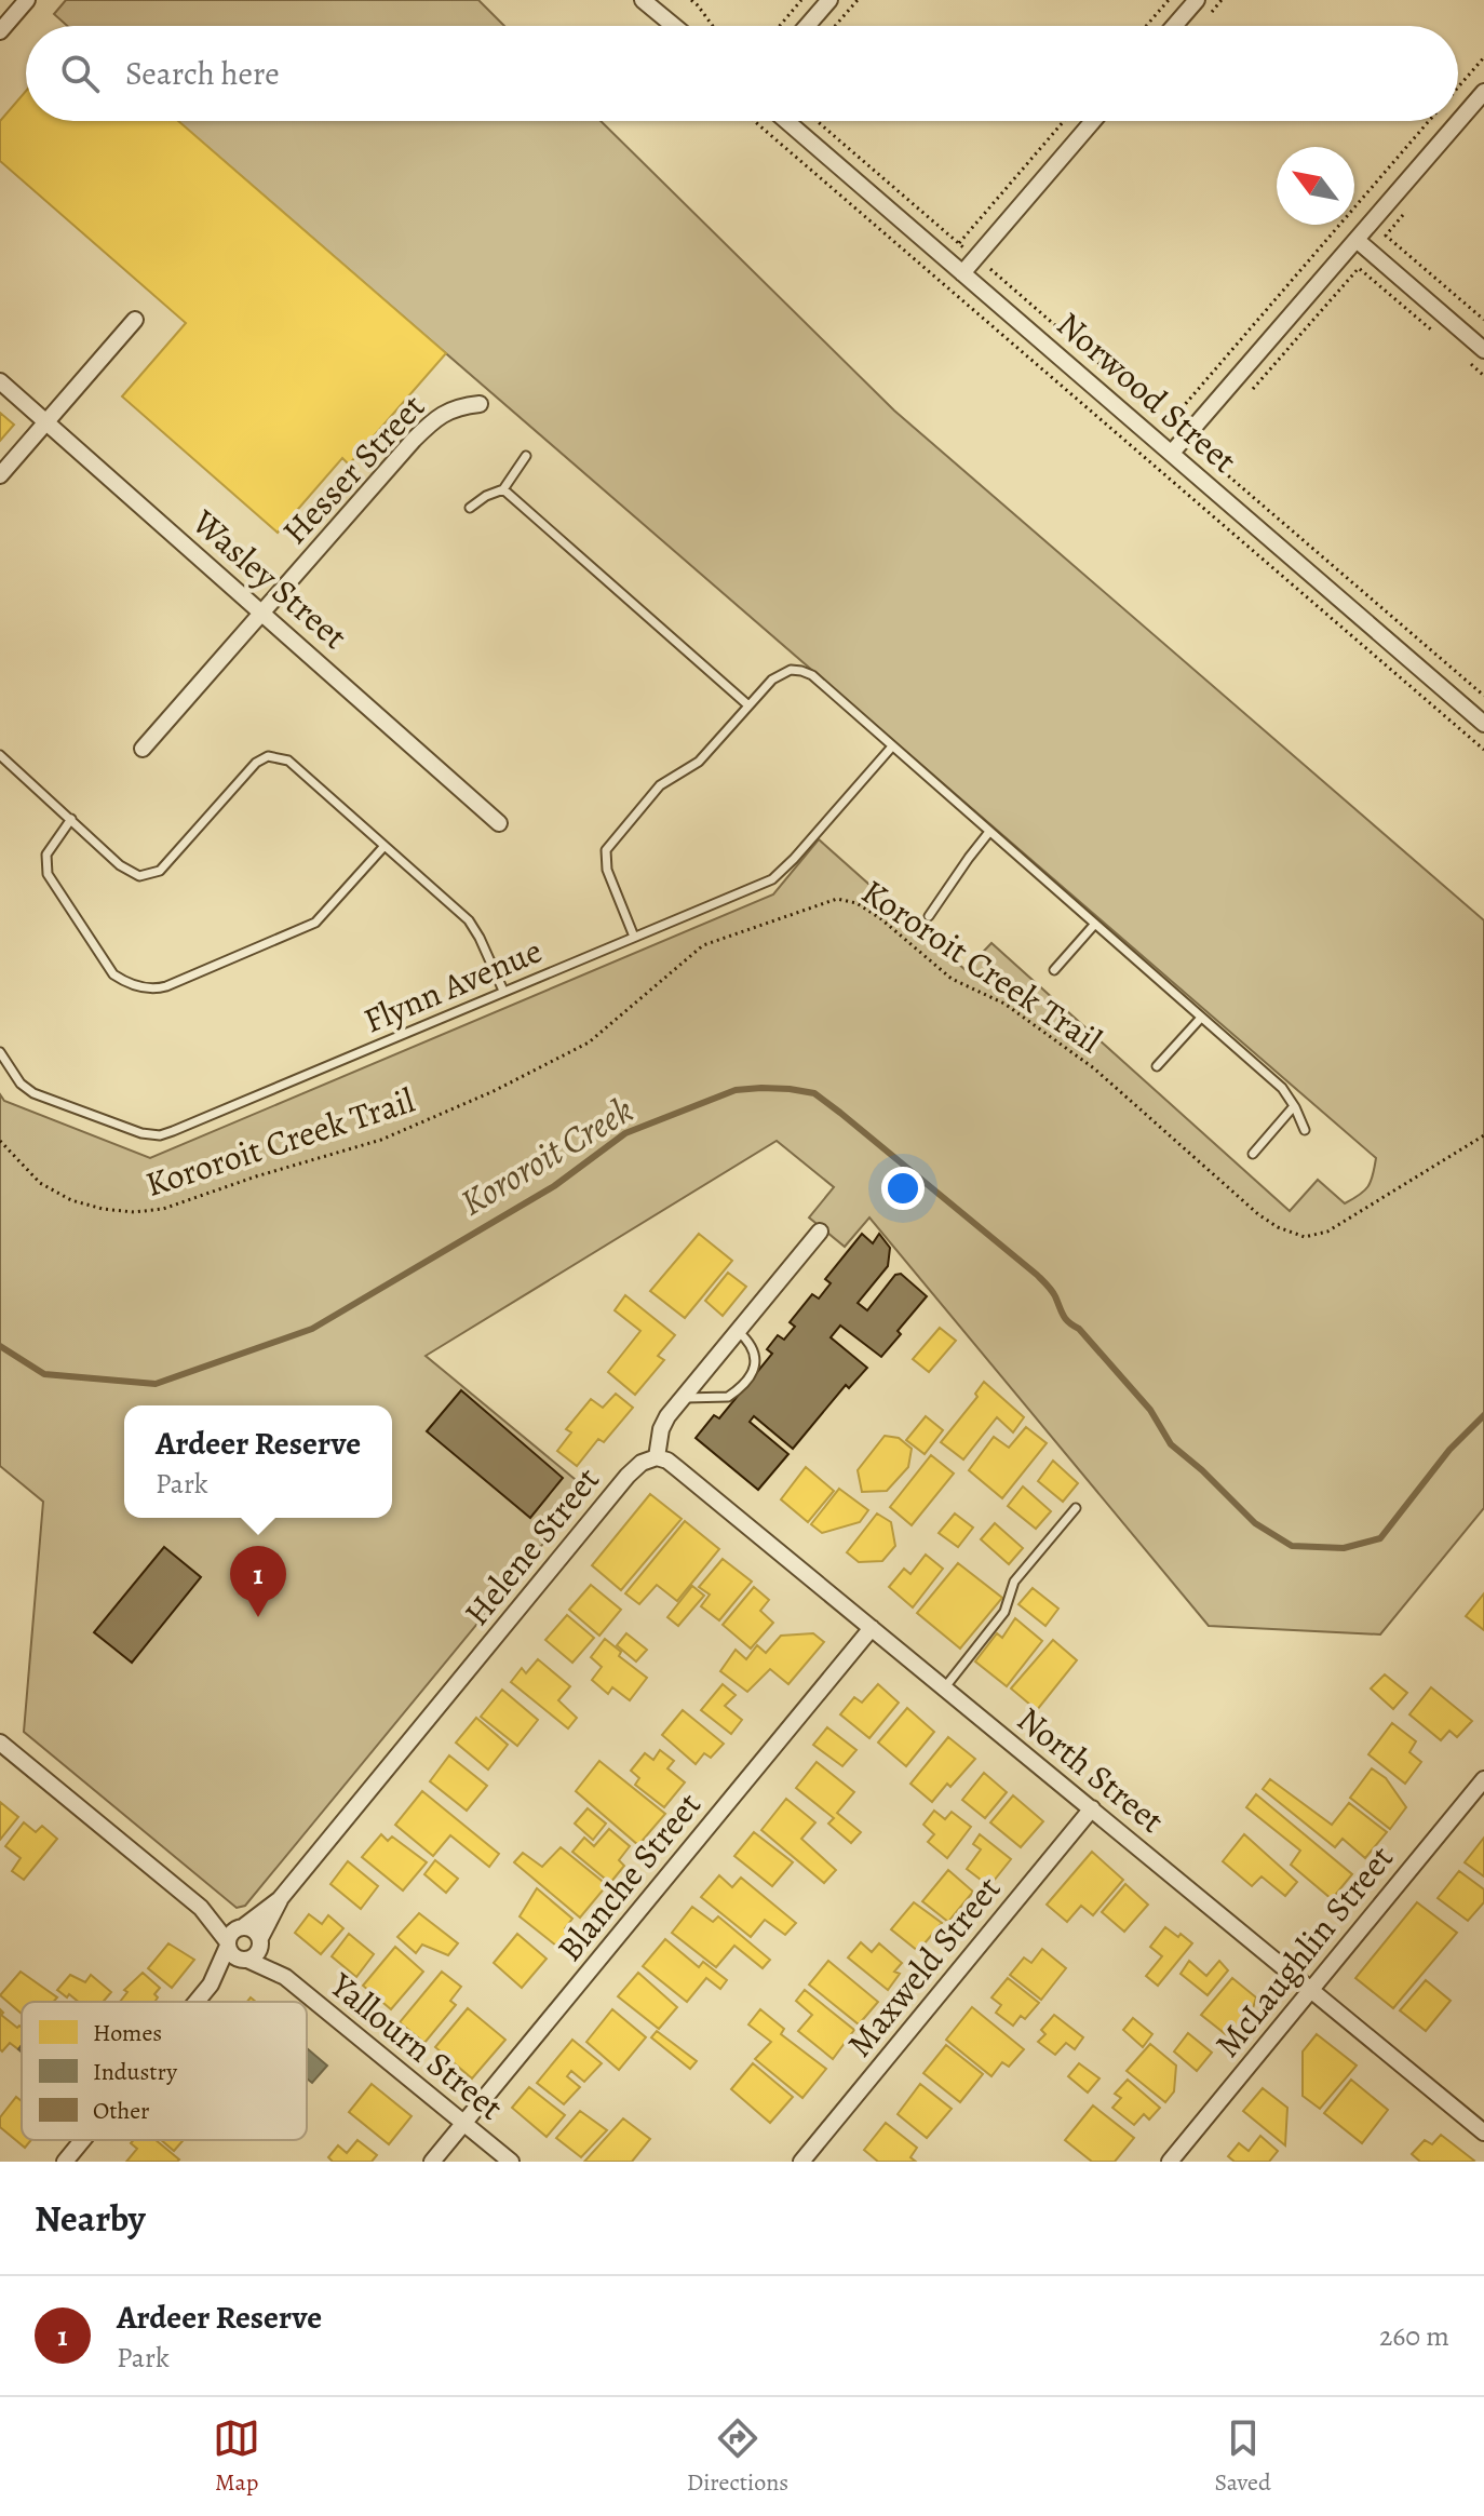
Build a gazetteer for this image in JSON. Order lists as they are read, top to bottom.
{
  "streets": {
    "street": [
      "Norwood Street",
      "Hesser Street",
      "Wasley Street",
      "Helene Street",
      "North Street",
      "Blanche Street",
      "McLaughlin Street",
      "Maxweld Street",
      "Yallourn Street"
    ],
    "lane": ["Flynn Avenue"],
    "path": ["Kororoit Creek Trail"]
  },
  "crossings": [
    ["Hesser Street", "Wasley Street"],
    ["Helene Street", "North Street"],
    ["Helene Street", "Yallourn Street"],
    ["North Street", "Blanche Street"],
    ["North Street", "McLaughlin Street"],
    ["North Street", "Maxweld Street"],
    ["Blanche Street", "Yallourn Street"]
  ],
  "water": ["Kororoit Creek"],
  "legend": ["Homes", "Industry", "Other"],
  "north": "top left",
  "page": {
    "search": "Search here",
    "popup": ["Ardeer Reserve", "Park"],
    "pins": "1",
    "heading": "Nearby",
    "list": [
      {
        "mark": "1",
        "name": "Ardeer Reserve",
        "note": "Park",
        "value": "260 m"
      }
    ],
    "nav": ["Map", "Directions", "Saved"]
  }
}
